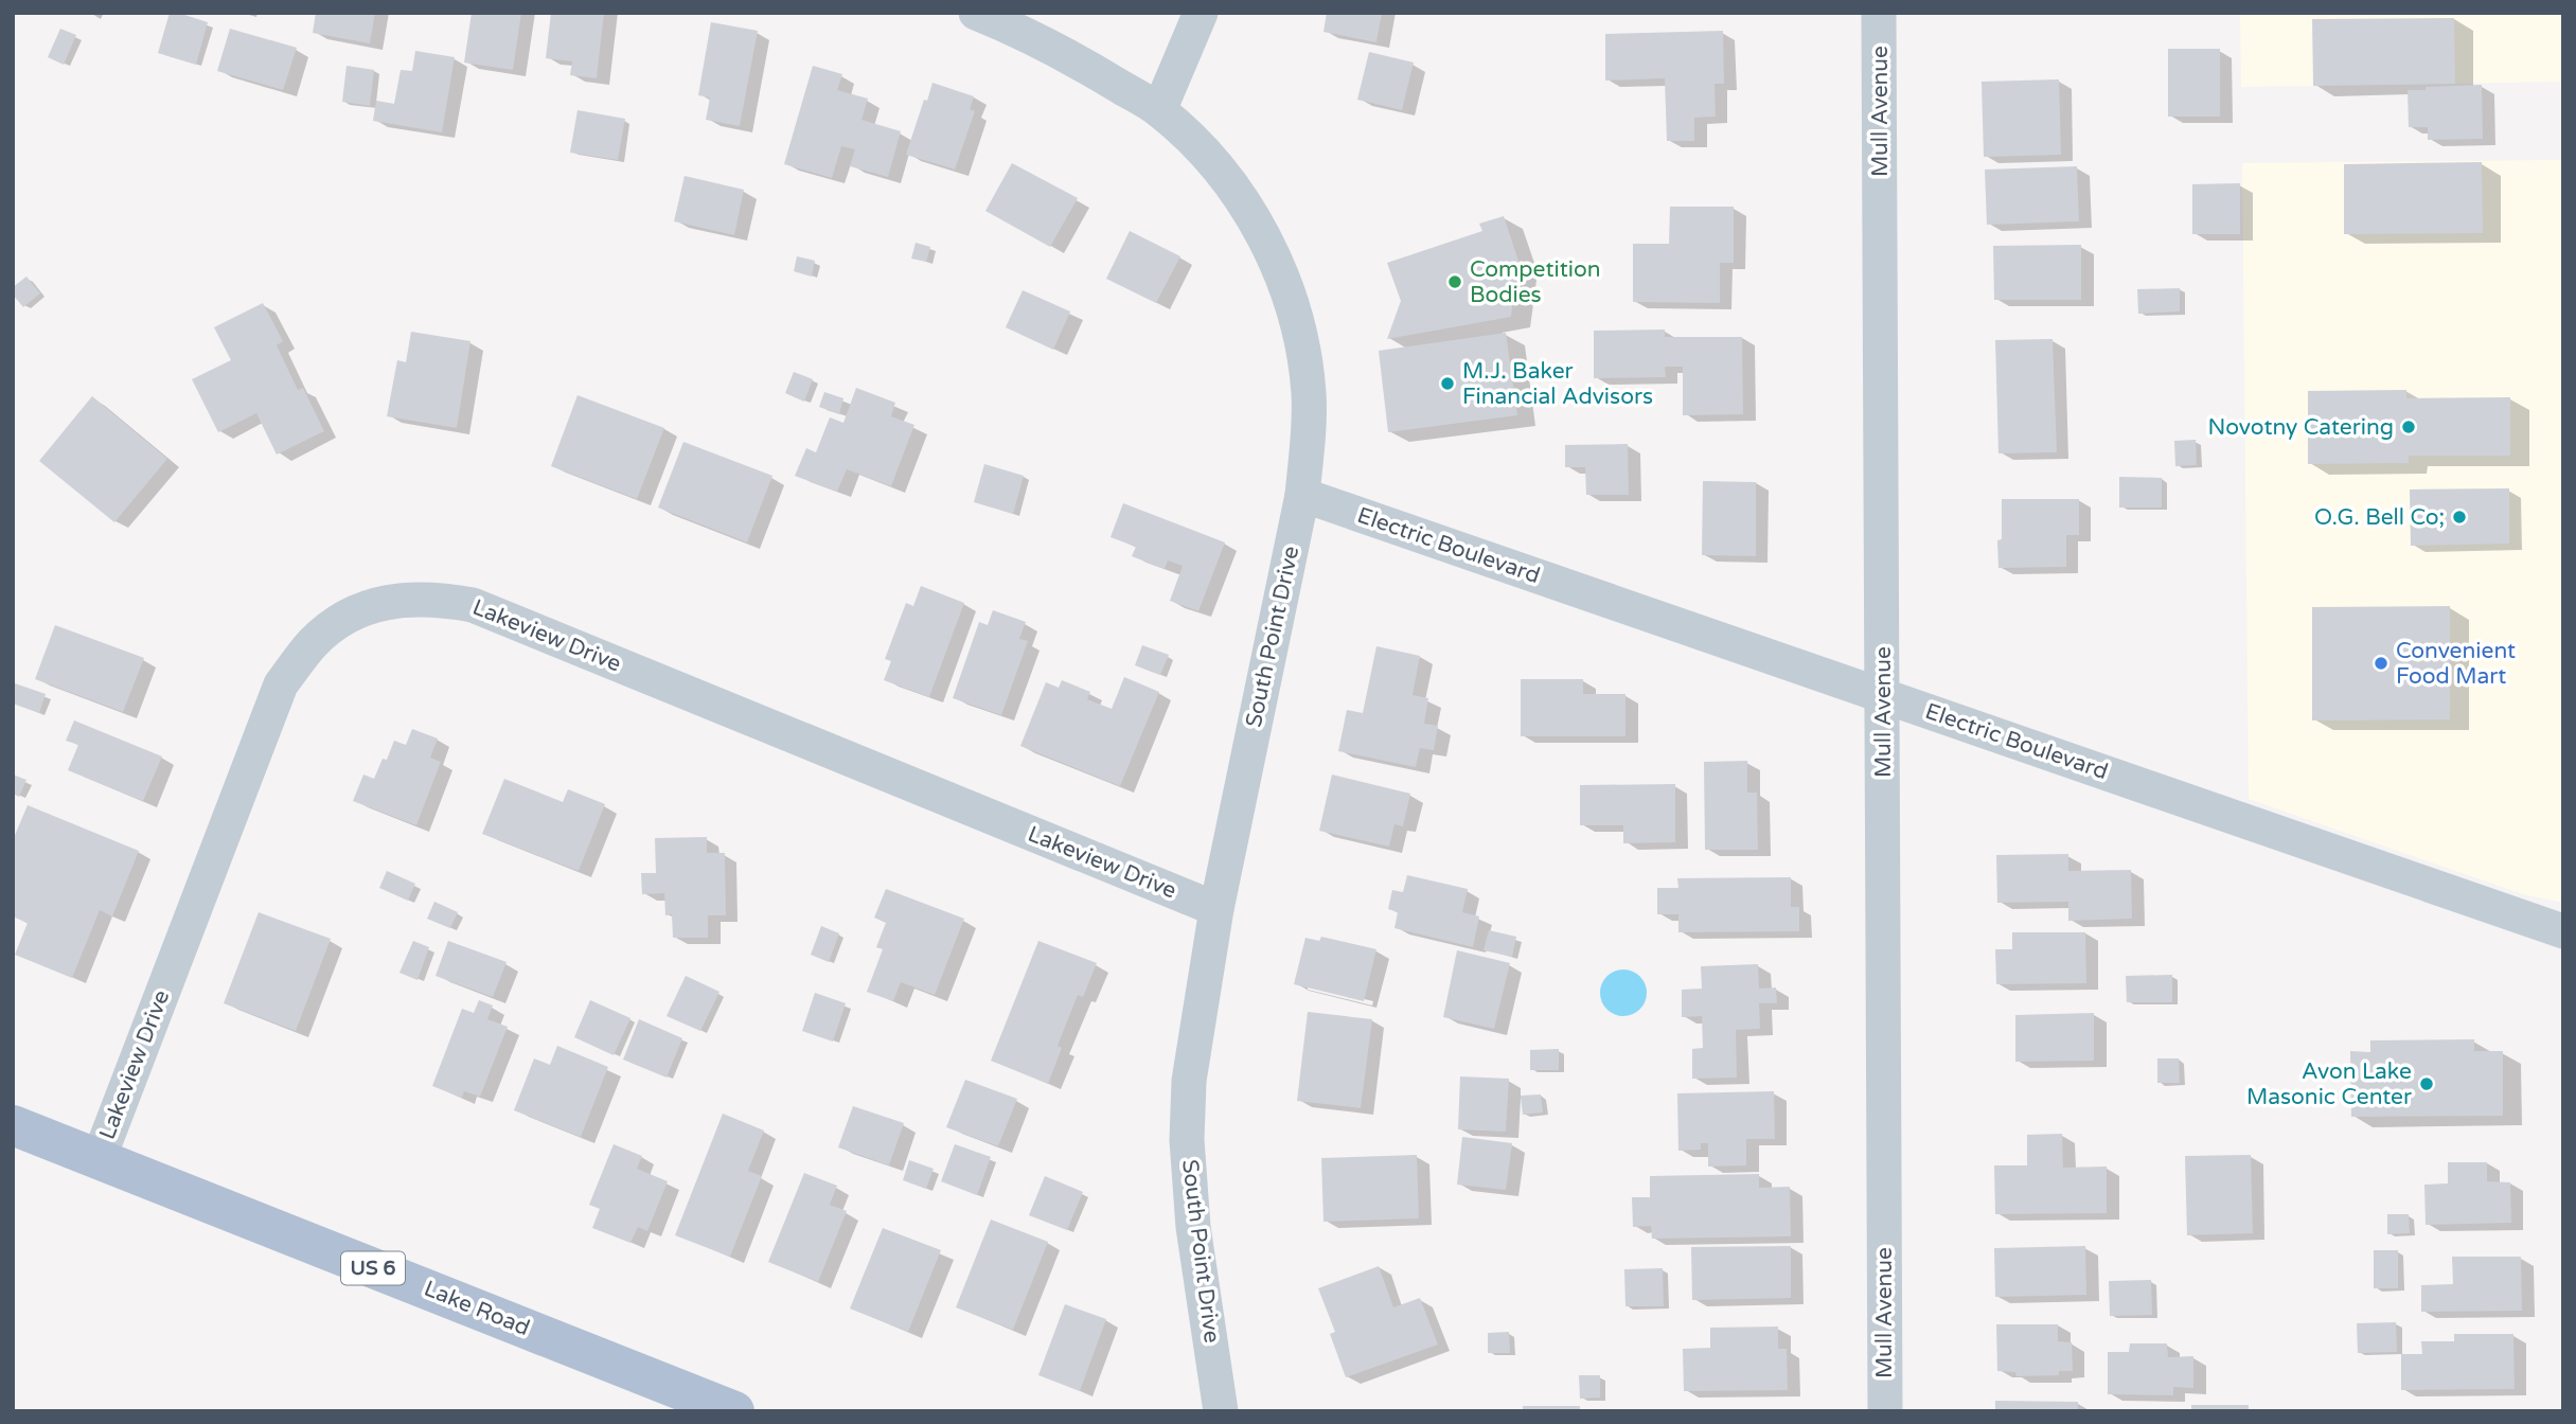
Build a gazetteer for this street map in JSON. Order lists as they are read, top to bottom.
{
  "streets": {
    "main road": ["US 6", "Lake Road"],
    "street": [
      "Mull Avenue",
      "Electric Boulevard",
      "Lakeview Drive",
      "South Point Drive"
    ]
  },
  "crossings": [
    ["Mull Avenue", "Electric Boulevard"],
    ["Electric Boulevard", "South Point Drive"],
    ["Lakeview Drive", "South Point Drive"],
    ["Lakeview Drive", "Lake Road"]
  ],
  "places": [
    "Competition Bodies",
    "M.J. Baker Financial Advisors",
    "Novotny Catering",
    "O.G. Bell Co;",
    "Convenient Food Mart",
    "Avon Lake Masonic Center"
  ]
}
